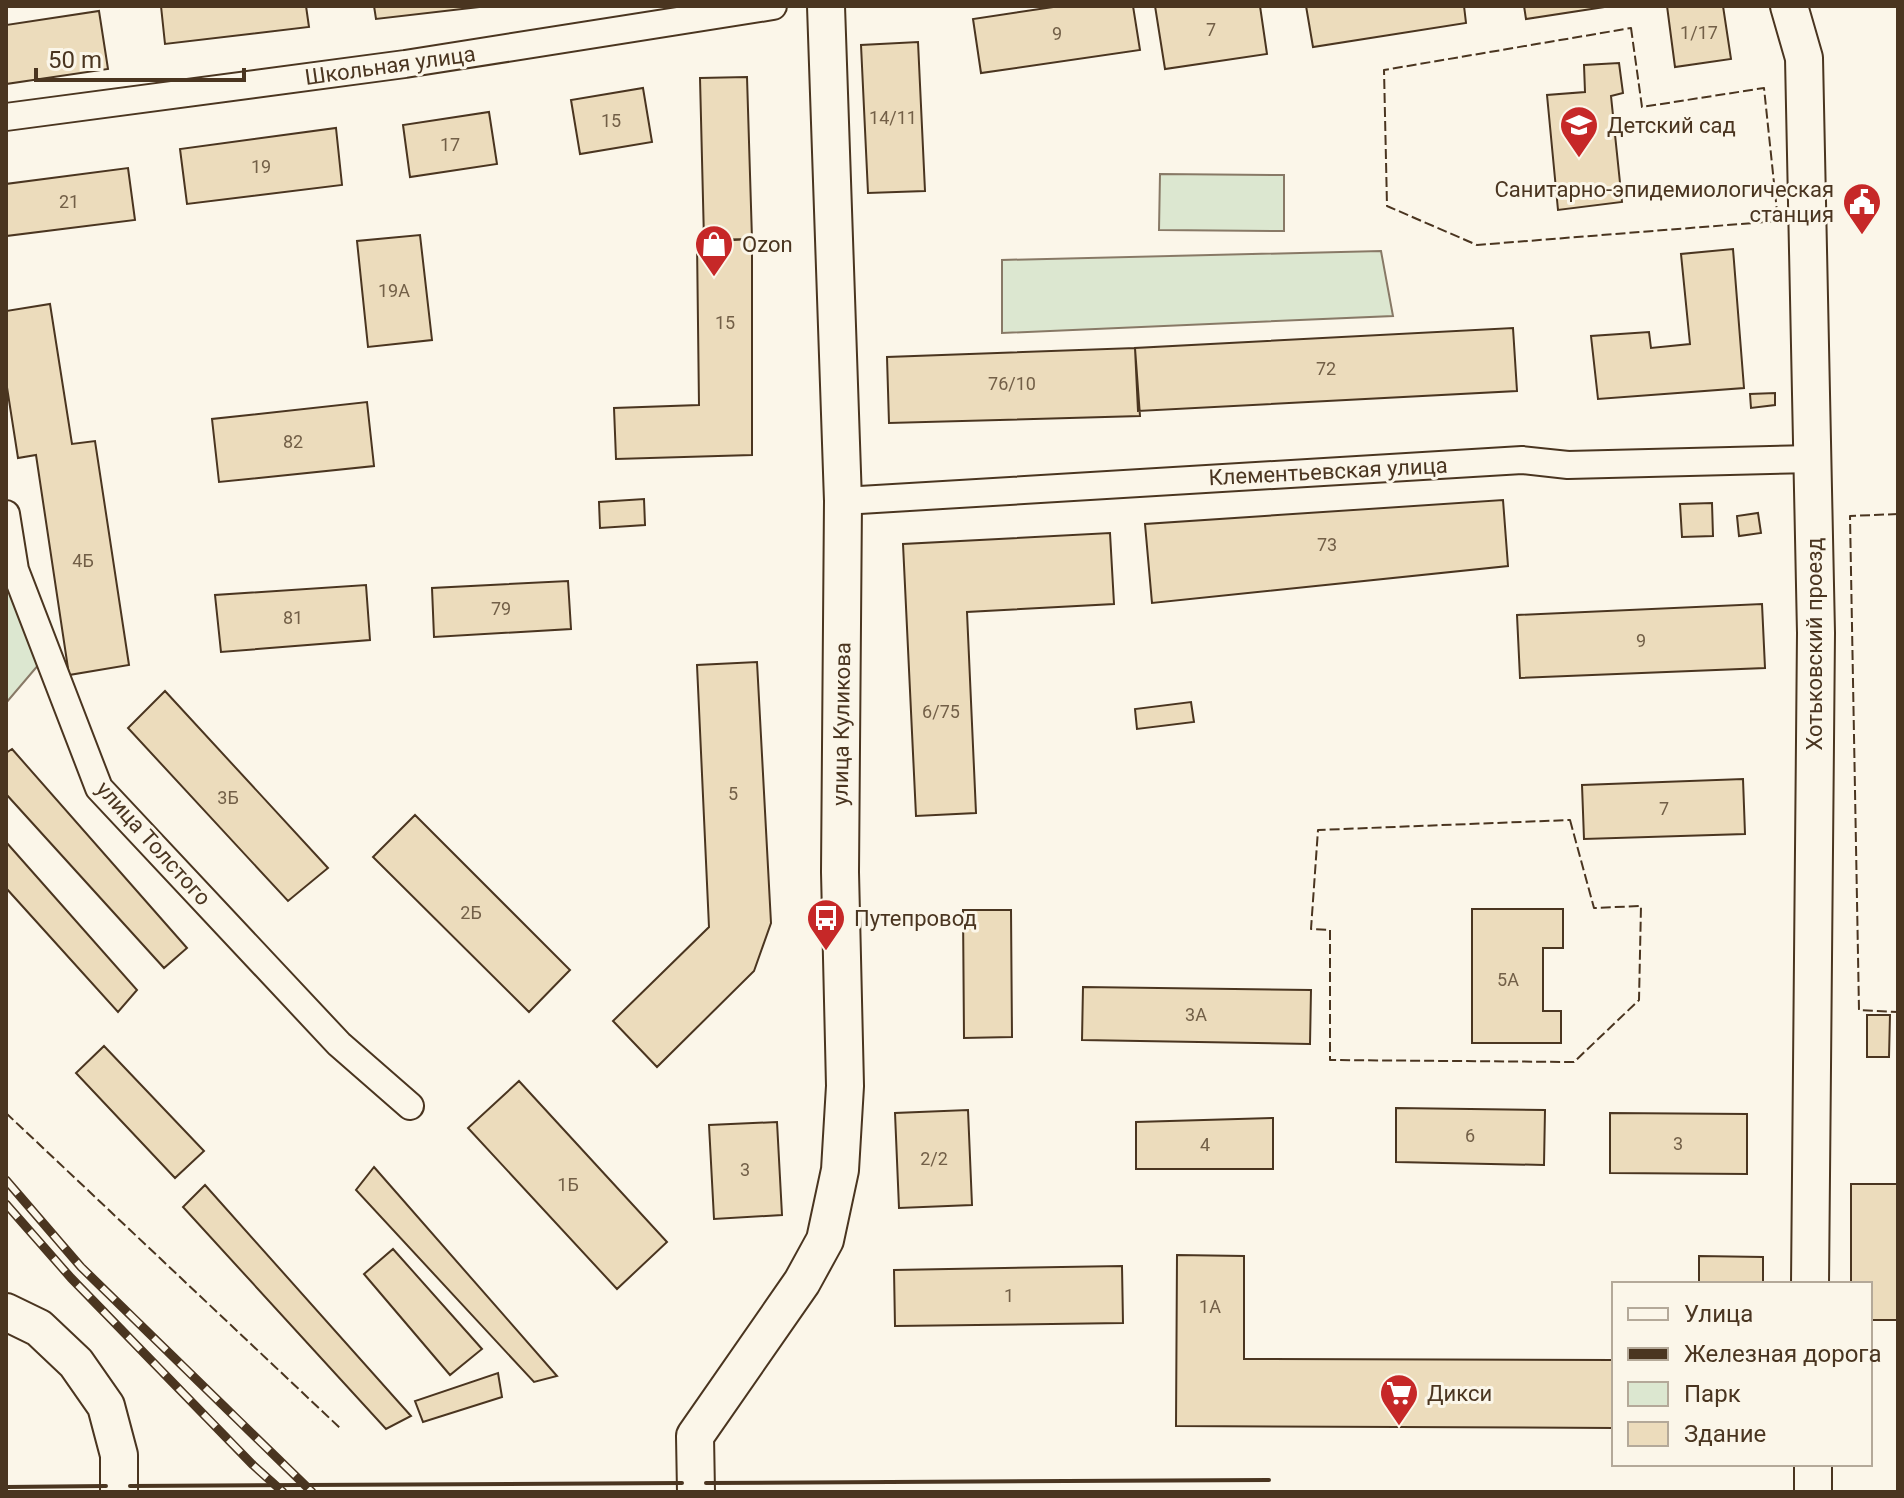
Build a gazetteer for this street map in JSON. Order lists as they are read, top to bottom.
{
  "streets": {
    "main road": ["Хотьковский проезд", "улица Куликова"],
    "street": ["Школьная улица", "Клементьевская улица", "улица Толстого"]
  },
  "crossings": [
    ["Клементьевская улица", "Хотьковский проезд"],
    ["Клементьевская улица", "улица Куликова"]
  ],
  "places": {
    "school or university": ["Детский сад"],
    "public building": ["Санитарно-эпидемиологическая станция"],
    "shop": ["Ozon"],
    "bus stop": ["Путепровод"],
    "supermarket": ["Дикси"]
  },
  "house_numbers": [
    "7",
    "1/17",
    "9",
    "14/11",
    "15",
    "17",
    "19",
    "21",
    "19А",
    "15",
    "72",
    "76/10",
    "82",
    "73",
    "4Б",
    "79",
    "81",
    "9",
    "6/75",
    "5",
    "3Б",
    "7",
    "2Б",
    "5А",
    "3А",
    "6",
    "3",
    "4",
    "2/2",
    "3",
    "1Б",
    "1",
    "1А"
  ],
  "legend": [
    "Улица",
    "Железная дорога",
    "Парк",
    "Здание"
  ],
  "scale_bar": "50 m"
}
